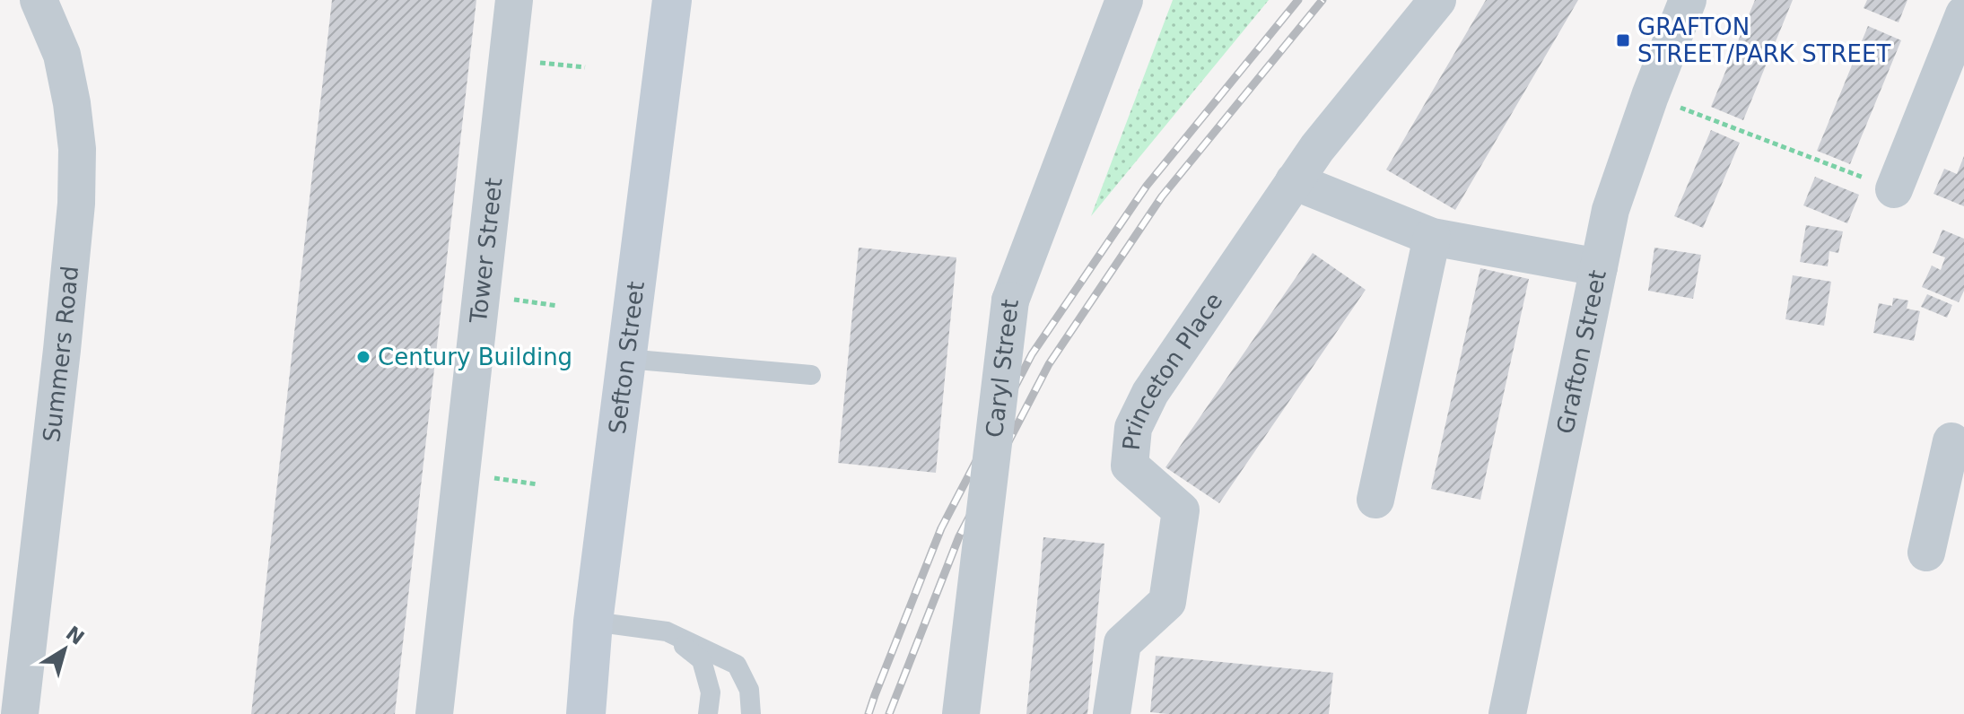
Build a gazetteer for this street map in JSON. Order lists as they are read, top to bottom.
{
  "streets": {
    "street": [
      "Tower Street",
      "Grafton Street",
      "Summers Road",
      "Sefton Street",
      "Caryl Street",
      "Princeton Place"
    ]
  },
  "places": {
    "transit": ["GRAFTON STREET/PARK STREET"],
    "other": ["Century Building"]
  },
  "north": "top right"
}
